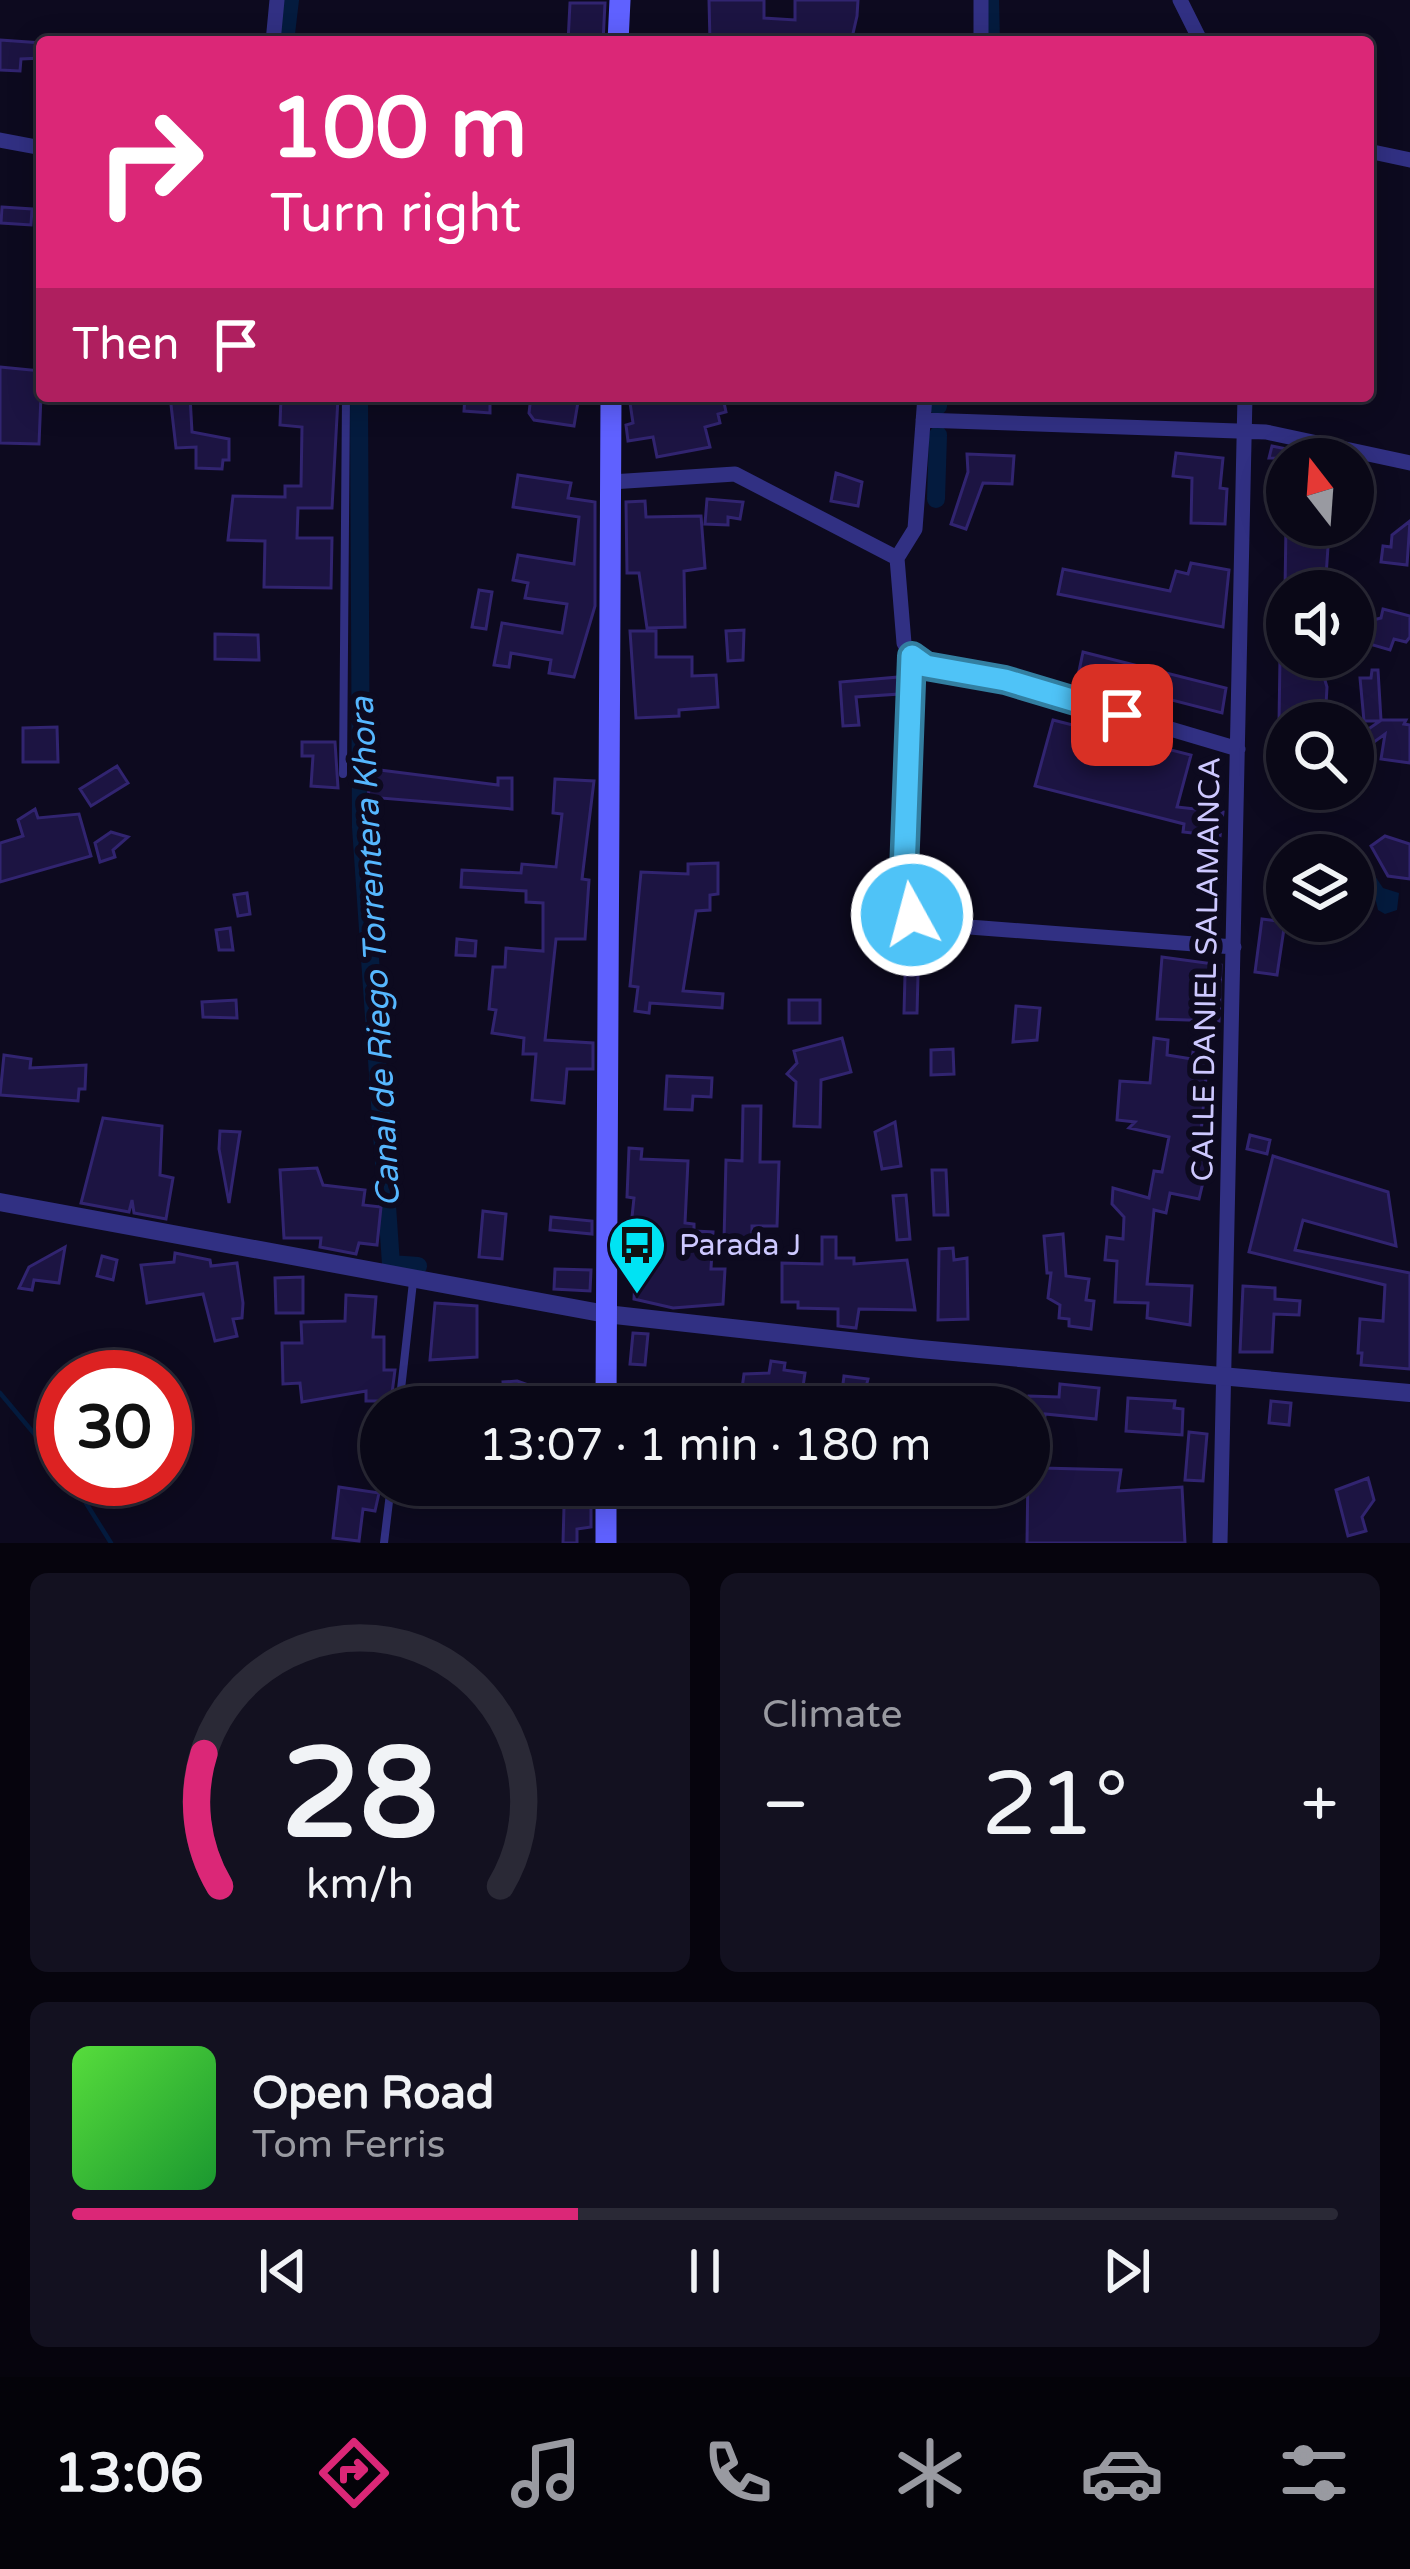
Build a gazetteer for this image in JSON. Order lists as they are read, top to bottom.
{
  "streets": {
    "street": ["CALLE DANIEL SALAMANCA"]
  },
  "water": ["Canal de Riego Torrentera Khora"],
  "places": {
    "bus stop": ["Parada J"]
  },
  "north": "top",
  "page": {
    "turn": ["100 m", "Turn right"],
    "then": "Then",
    "limit": "30",
    "trip": "13:07 · 1 min · 180 m",
    "tile": "Climate",
    "heat": ["−", "21°", "+"],
    "song": ["Open Road", "Tom Ferris"],
    "tabs": "13:06",
    "gauge": ["28", "km/h"]
  }
}
